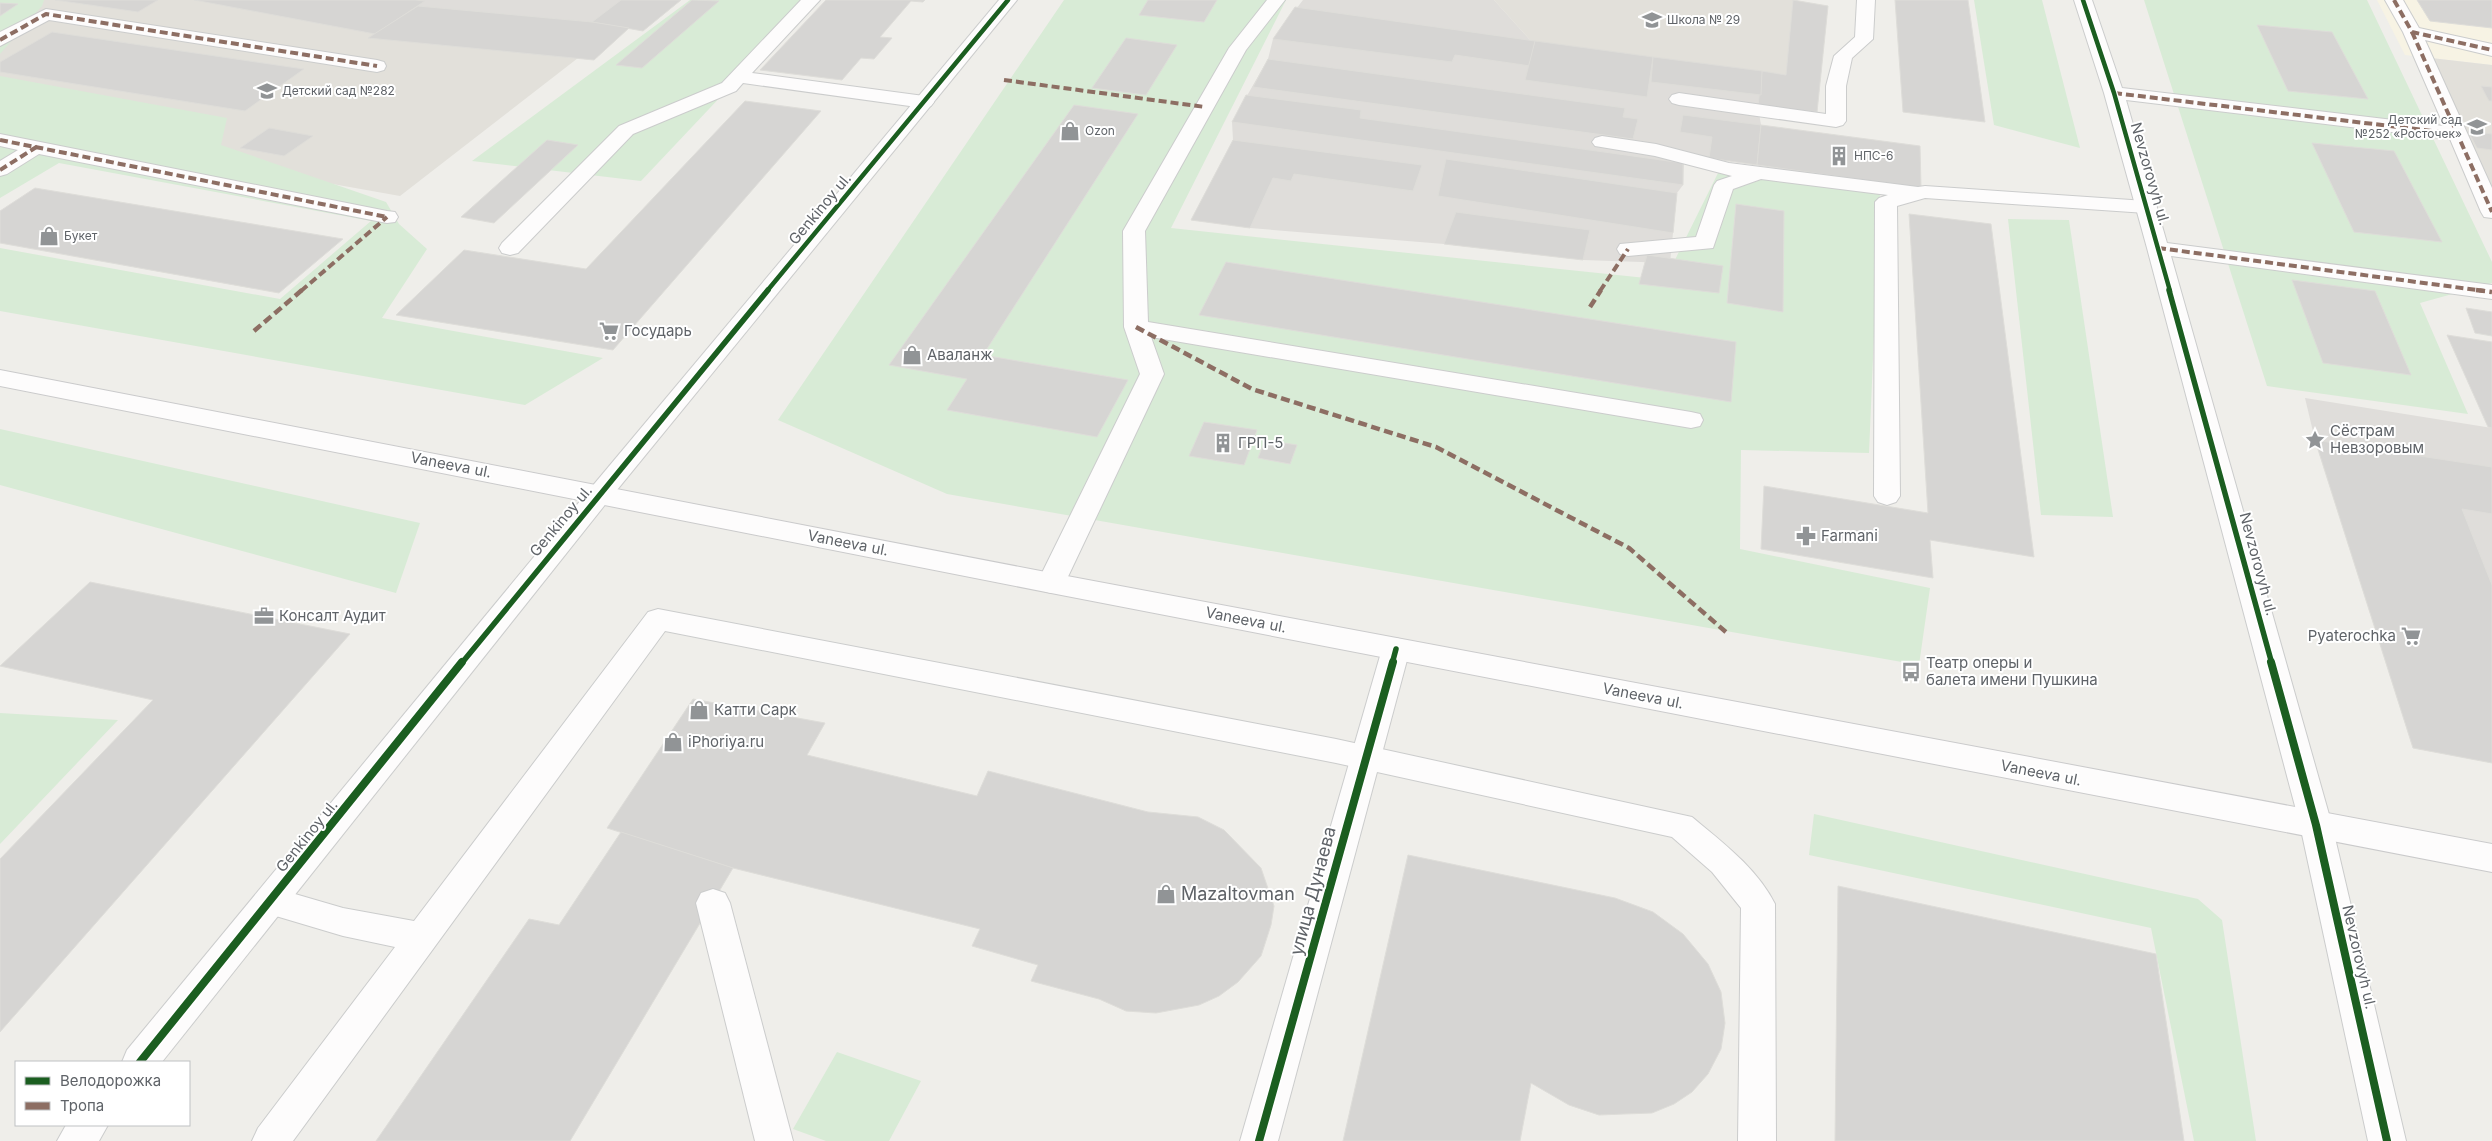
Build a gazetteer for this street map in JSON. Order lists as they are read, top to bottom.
{
  "streets": {
    "street": [
      "Nevzorovyh ul.",
      "Genkinoy ul.",
      "Vaneeva ul.",
      "улица Дунаева"
    ]
  },
  "crossings": [
    ["Nevzorovyh ul.", "Vaneeva ul."],
    ["Genkinoy ul.", "Vaneeva ul."],
    ["Vaneeva ul.", "улица Дунаева"]
  ],
  "places": {
    "school or university": ["Школа № 29", "Детский сад №282", "Детский сад №252 «Росточек»"],
    "shop": [
      "Ozon",
      "Букет",
      "Аваланж",
      "Катти Сарк",
      "iPhoriya.ru",
      "Mazaltovman"
    ],
    "building": ["НПС-6", "ГРП-5"],
    "supermarket": ["Государь", "Pyaterochka"],
    "place": ["Сёстрам Невзоровым"],
    "pharmacy": ["Farmani"],
    "office": ["Консалт Аудит"],
    "bus stop": ["Театр оперы и балета имени Пушкина"]
  },
  "legend": ["Велодорожка", "Тропа"]
}
